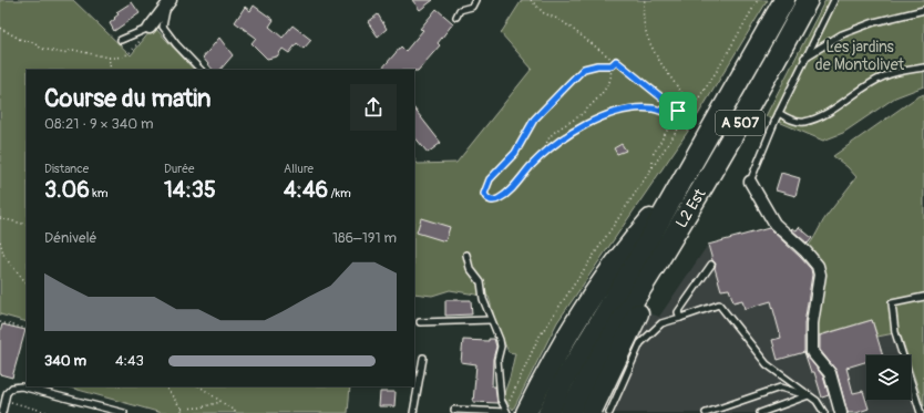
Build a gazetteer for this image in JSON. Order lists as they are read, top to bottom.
{
  "streets": {
    "highway": ["A 507", "L2 Est"]
  },
  "parks": ["Les jardins de Montolivet"],
  "page": {
    "heading": ["Course du matin", "08:21 · 9 × 340 m"],
    "stats": [
      ["Distance", "3.06 km"],
      ["Durée", "14:35"],
      ["Allure", "4:46 /km"]
    ],
    "chart": ["Dénivelé", "186–191 m"],
    "list": [
      {
        "name": "340 m",
        "note": "4:43"
      }
    ]
  }
}
